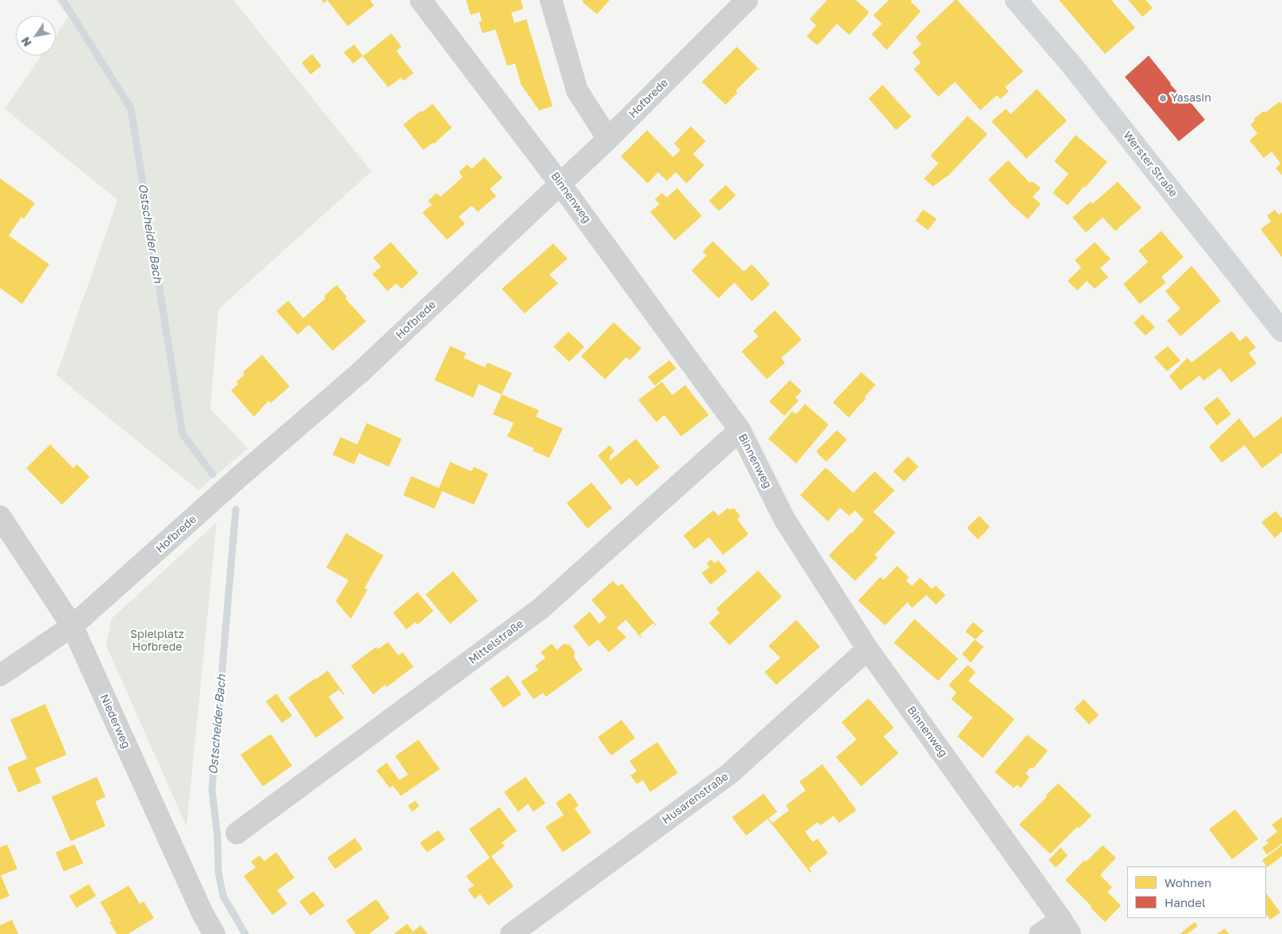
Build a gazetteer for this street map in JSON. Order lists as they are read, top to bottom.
{
  "streets": {
    "main road": ["Werster Straße"],
    "street": [
      "Hofbrede",
      "Binnenweg",
      "Mittelstraße",
      "Niederweg",
      "Husarenstraße"
    ]
  },
  "crossings": [
    ["Hofbrede", "Binnenweg"],
    ["Hofbrede", "Niederweg"],
    ["Binnenweg", "Mittelstraße"],
    ["Binnenweg", "Husarenstraße"]
  ],
  "water": ["Ostscheider Bach"],
  "parks": ["Spielplatz Hofbrede"],
  "places": ["Yasasin"],
  "legend": ["Wohnen", "Handel"],
  "north": "bottom left"
}
